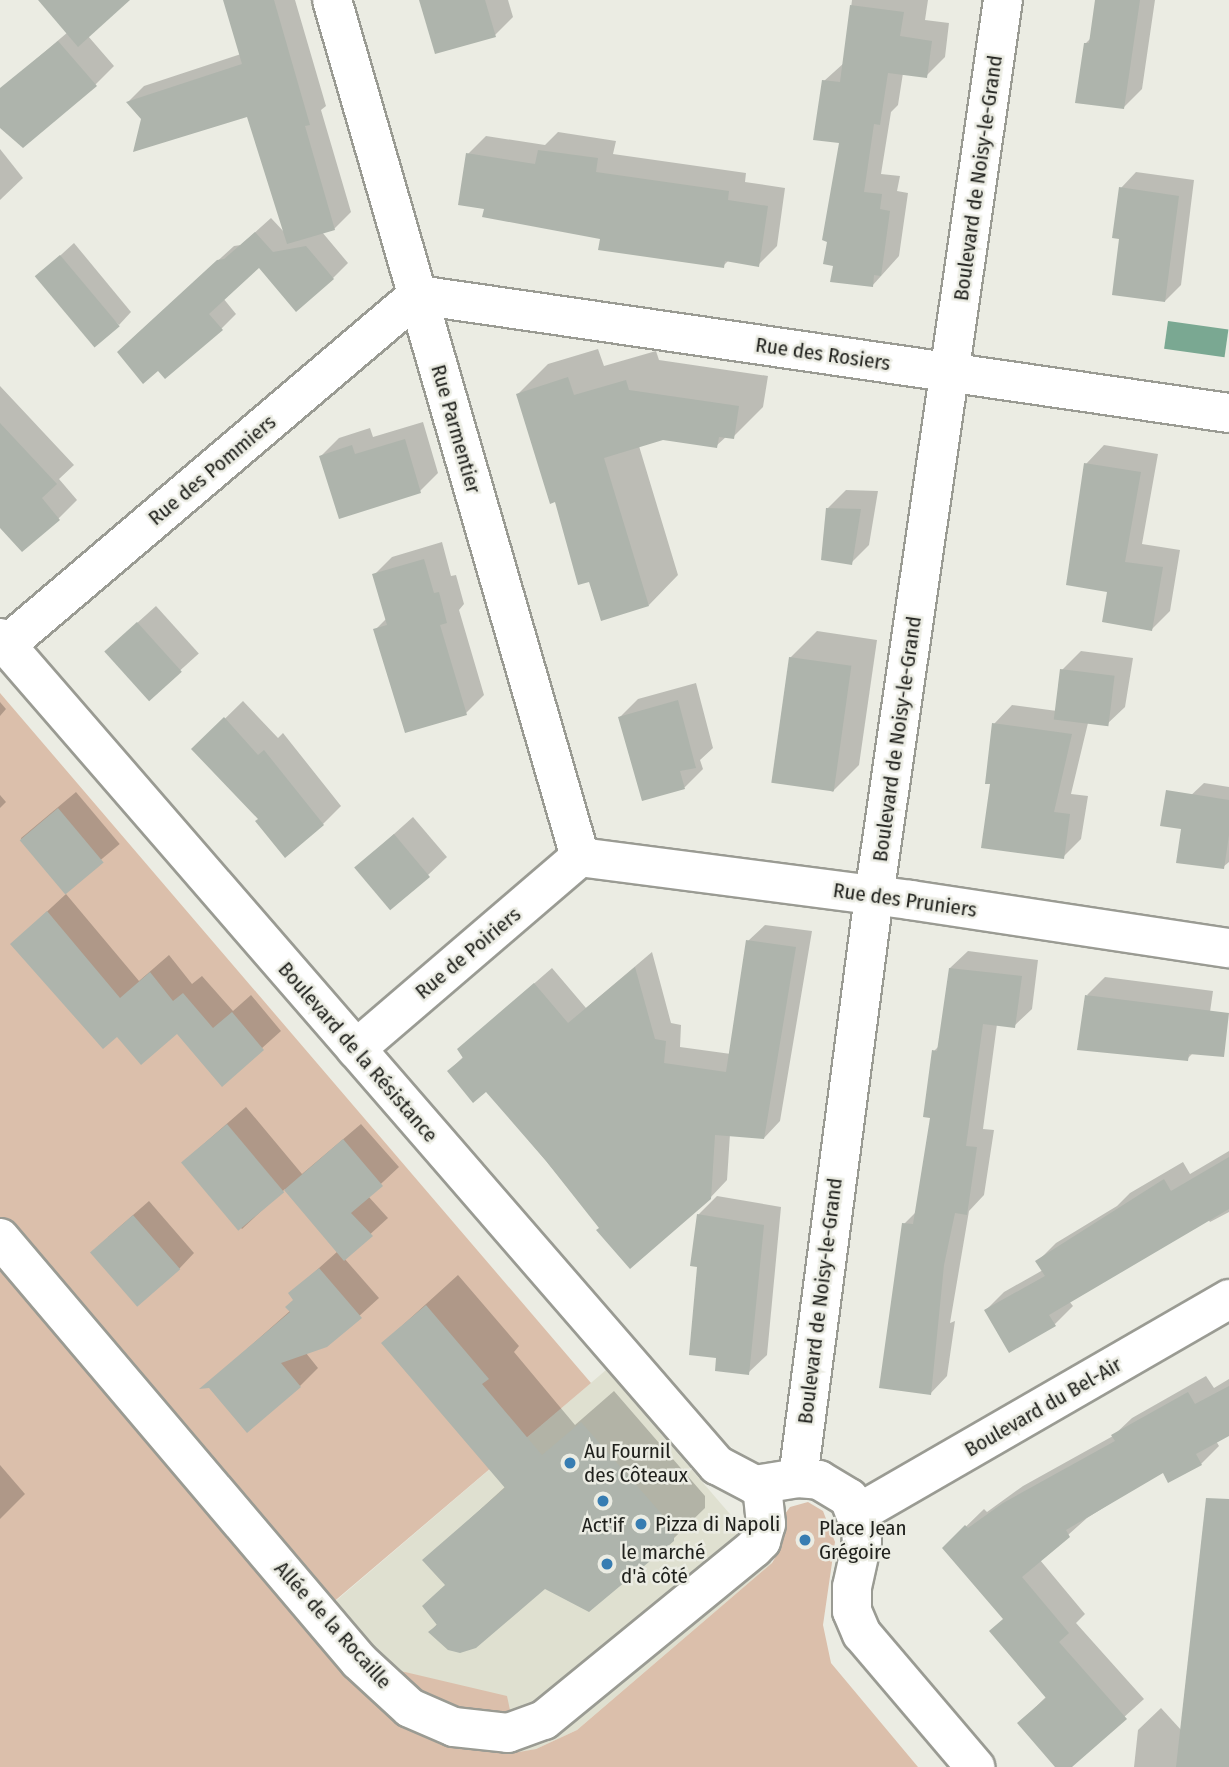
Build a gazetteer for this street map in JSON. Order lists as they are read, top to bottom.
{
  "streets": {
    "street": [
      "Boulevard de Noisy-le-Grand",
      "Rue des Rosiers",
      "Rue Parmentier",
      "Rue des Pommiers",
      "Rue des Pruniers",
      "Rue de Poiriers",
      "Boulevard de la Résistance",
      "Boulevard du Bel-Air",
      "Allée de la Rocaille"
    ]
  },
  "crossings": [
    ["Boulevard de Noisy-le-Grand", "Rue des Rosiers"],
    ["Boulevard de Noisy-le-Grand", "Rue des Pruniers"],
    ["Boulevard de Noisy-le-Grand", "Boulevard de la Résistance"],
    ["Boulevard de Noisy-le-Grand", "Allée de la Rocaille"],
    ["Rue des Rosiers", "Rue Parmentier"],
    ["Rue des Rosiers", "Rue des Pommiers"],
    ["Rue Parmentier", "Rue des Pommiers"],
    ["Rue Parmentier", "Rue des Pruniers"],
    ["Rue Parmentier", "Rue de Poiriers"],
    ["Rue des Pommiers", "Boulevard de la Résistance"],
    ["Rue des Pruniers", "Rue de Poiriers"],
    ["Rue de Poiriers", "Boulevard de la Résistance"],
    ["Boulevard de la Résistance", "Allée de la Rocaille"]
  ],
  "places": [
    "Au Fournil des Côteaux",
    "Act'if",
    "Pizza di Napoli",
    "Place Jean Grégoire",
    "le marché d'à côté"
  ]
}
